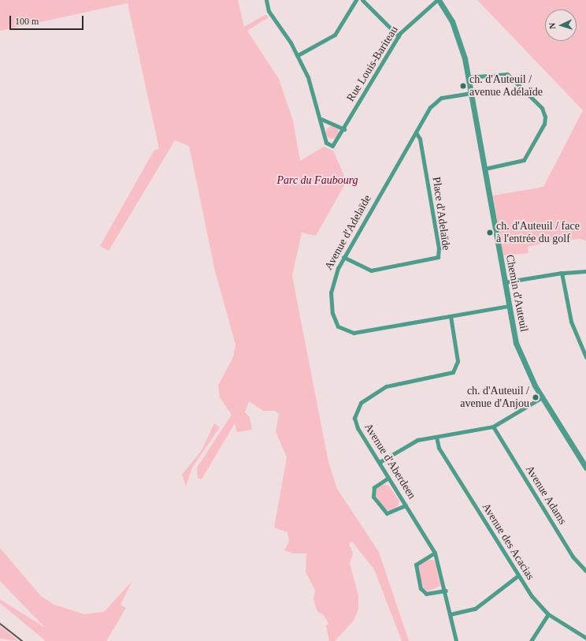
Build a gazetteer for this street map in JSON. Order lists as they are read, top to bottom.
{
  "streets": {
    "street": [
      "Rue Louis-Bariteau",
      "Place d'Adelaïde",
      "Avenue d'Adelaïde",
      "Chemin d'Auteuil",
      "Avenue d'Aberdeen",
      "Avenue Adams",
      "Avenue des Acacias"
    ]
  },
  "crossings": [
    ["Rue Louis-Bariteau", "Chemin d'Auteuil"],
    ["Place d'Adelaïde", "Avenue d'Adelaïde"],
    ["Avenue d'Adelaïde", "Chemin d'Auteuil"],
    ["Avenue d'Adelaïde", "Avenue d'Aberdeen"]
  ],
  "parks": ["Parc du Faubourg"],
  "places": ["ch. d'Auteuil / avenue Adélaïde", "ch. d'Auteuil / face à l'entrée du golf", "ch. d'Auteuil / avenue d'Anjou"],
  "scale_bar": "100 m",
  "north": "left"
}
